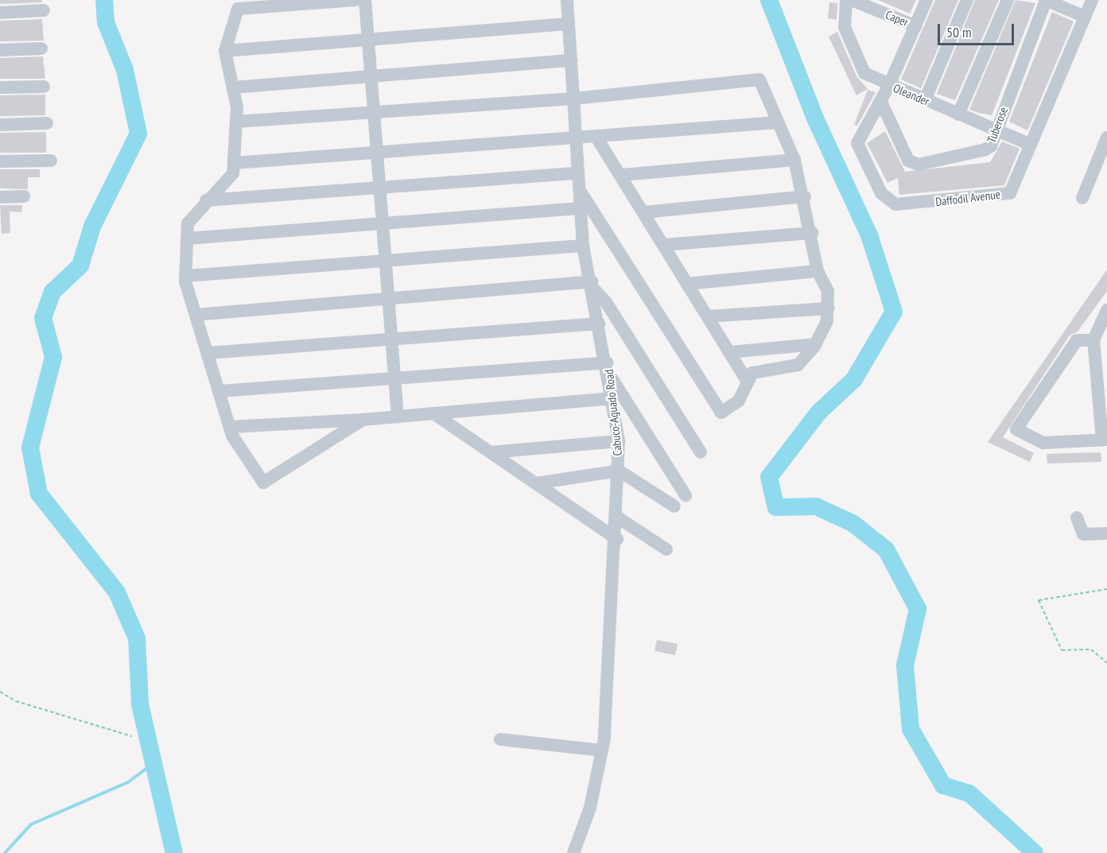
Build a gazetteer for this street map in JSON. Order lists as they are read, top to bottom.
{
  "streets": {
    "street": [
      "Caper",
      "Oleander",
      "Tuberose",
      "Daffodil Avenue",
      "Cabuco-Aguado Road"
    ]
  },
  "crossings": [
    ["Oleander", "Tuberose"],
    ["Oleander", "Daffodil Avenue"],
    ["Tuberose", "Daffodil Avenue"]
  ],
  "scale_bar": "50 m"
}
